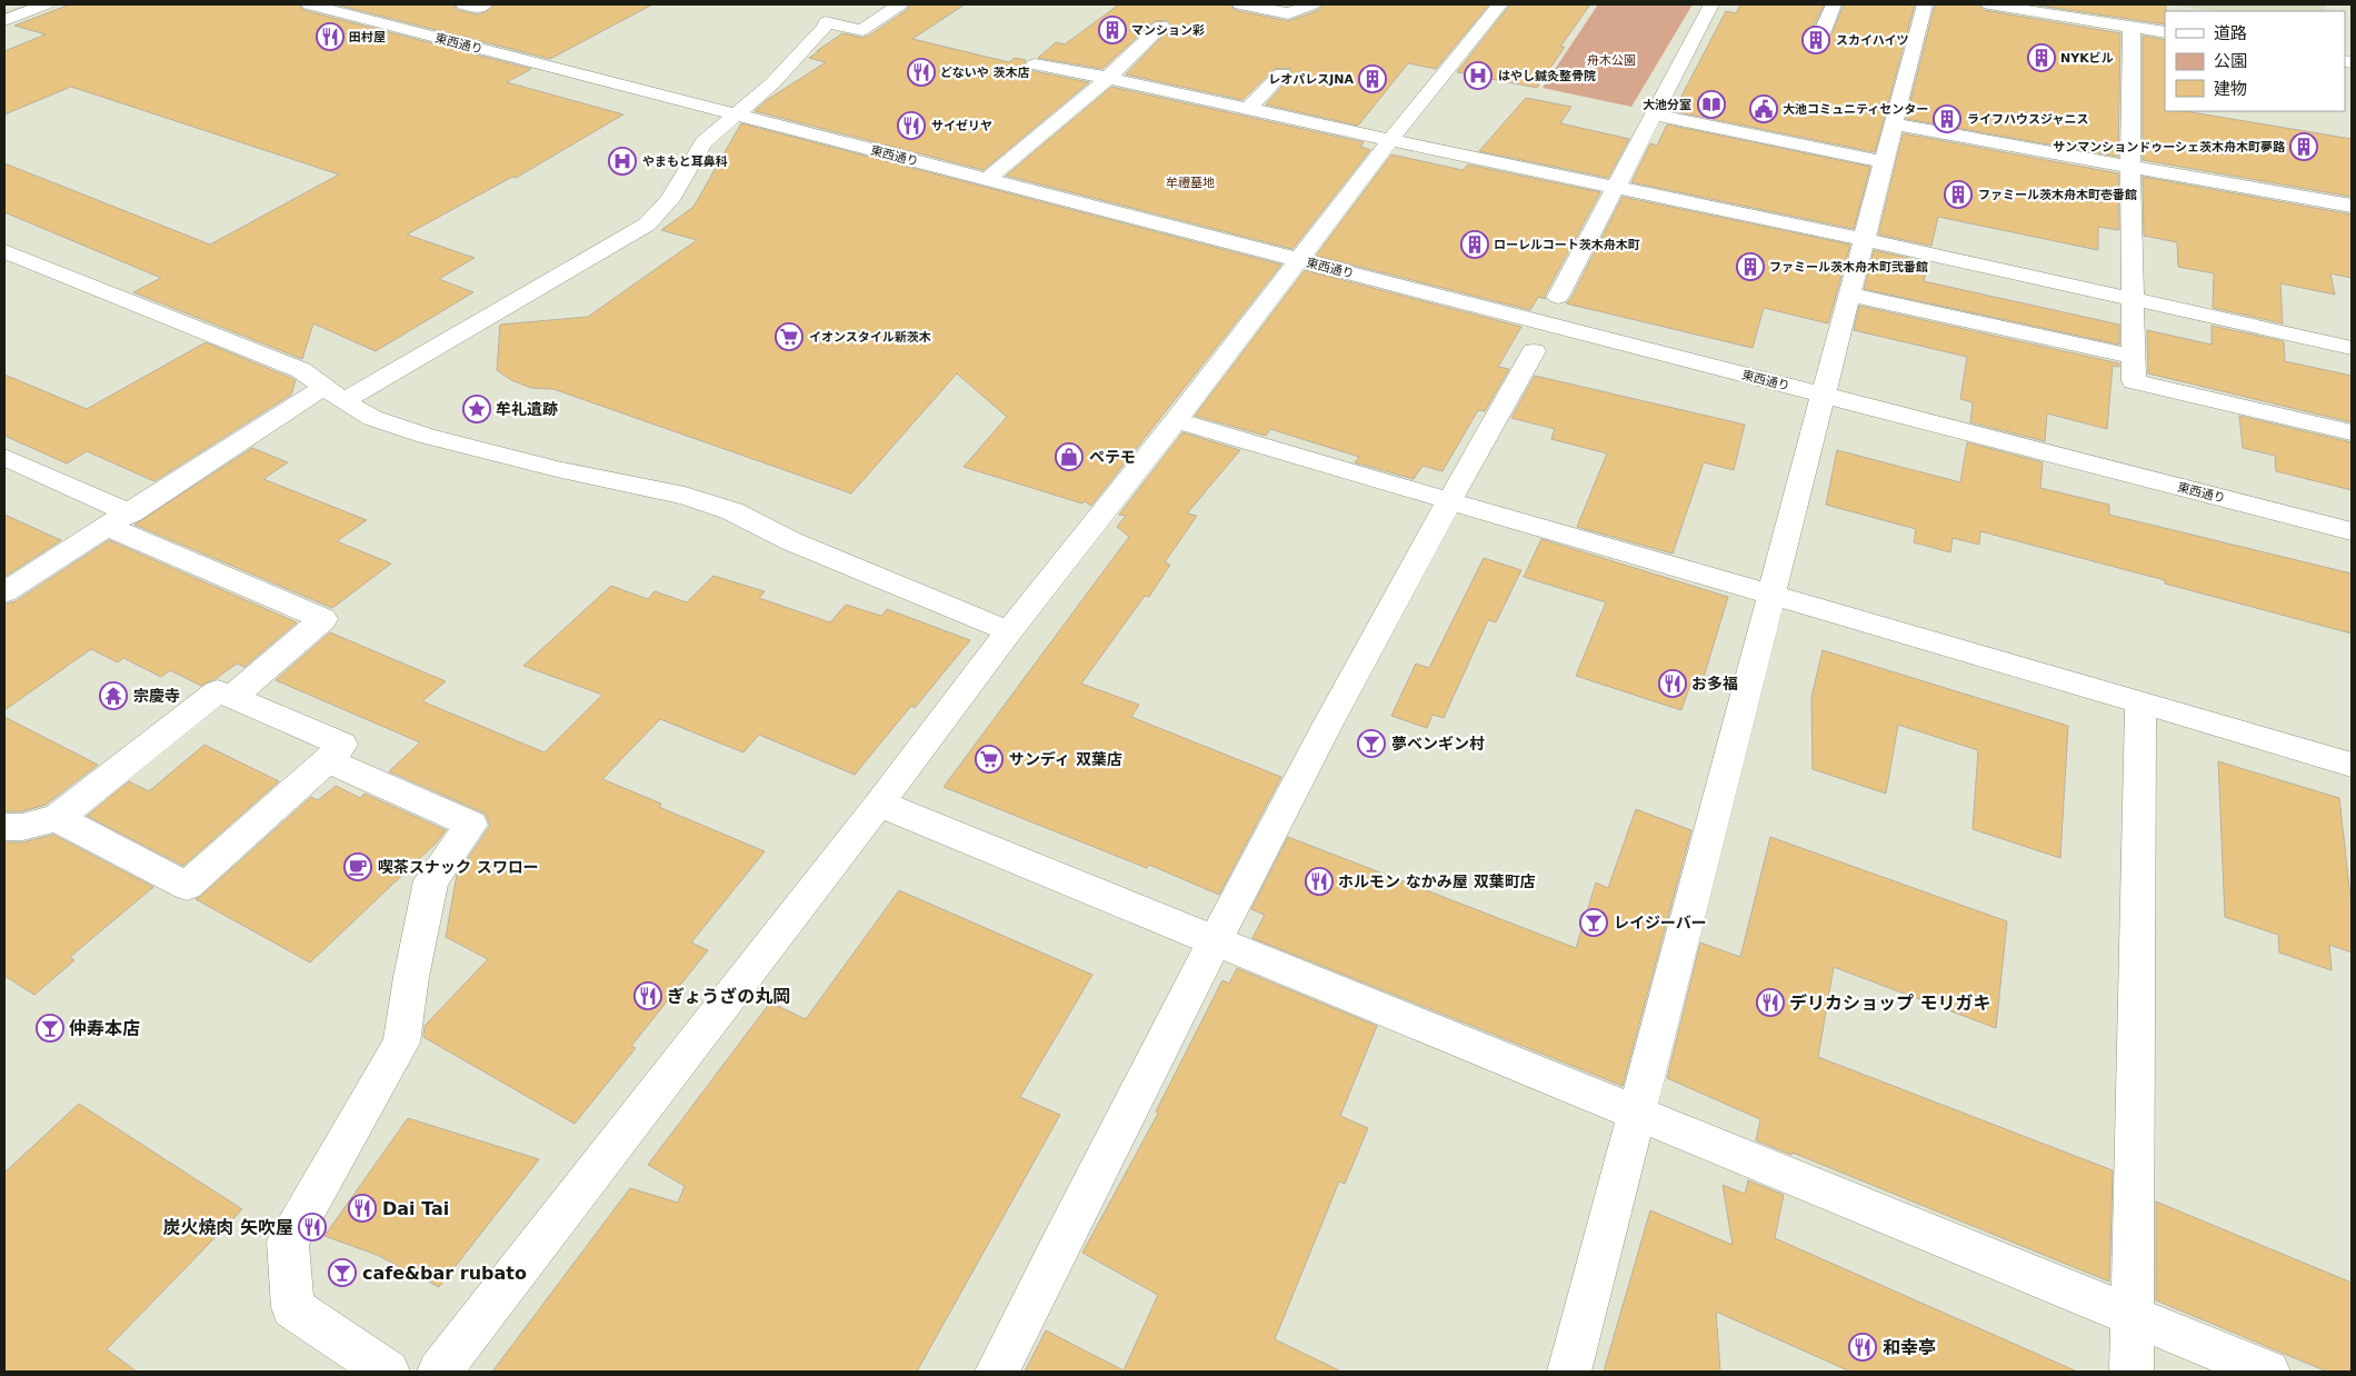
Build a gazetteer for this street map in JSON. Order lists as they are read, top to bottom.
{
  "streets": {
    "street": ["東西通り"]
  },
  "parks": ["舟木公園", "牟禮墓地"],
  "places": {
    "building": [
      "マンション彩",
      "スカイハイツ",
      "NYKビル",
      "レオパレスJNA",
      "ライフハウスジャニス",
      "サンマンションドゥーシェ茨木舟木町夢路",
      "ファミール茨木舟木町壱番館",
      "ローレルコート茨木舟木町",
      "ファミール茨木舟木町弐番館"
    ],
    "restaurant": [
      "田村屋",
      "どないや 茨木店",
      "サイゼリヤ",
      "お多福",
      "ホルモン なかみ屋 双葉町店",
      "ぎょうざの丸岡",
      "デリカショップ モリガキ",
      "Dai Tai",
      "炭火焼肉 矢吹屋",
      "和幸亭"
    ],
    "hospital": ["はやし鍼灸整骨院", "やまもと耳鼻科"],
    "library": ["大池分室"],
    "public building": ["大池コミュニティセンター"],
    "supermarket": ["イオンスタイル新茨木", "サンディ 双葉店"],
    "place": ["牟礼遺跡"],
    "shop": ["ペテモ"],
    "temple": ["宗慶寺"],
    "bar": [
      "夢ベンギン村",
      "レイジーバー",
      "仲寿本店",
      "cafe&bar rubato"
    ],
    "cafe": ["喫茶スナック スワロー"]
  },
  "legend": ["道路", "公園", "建物"]
}
